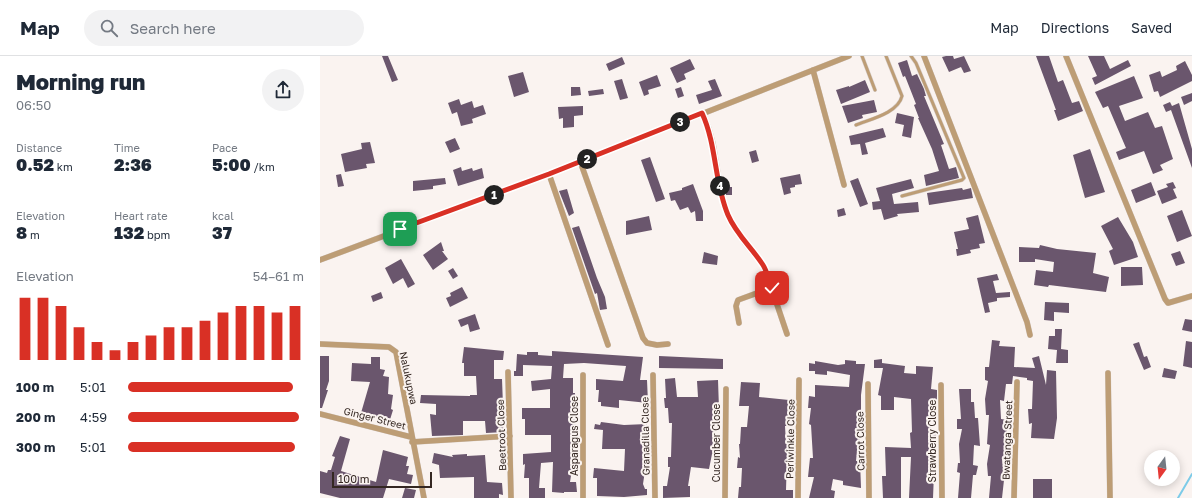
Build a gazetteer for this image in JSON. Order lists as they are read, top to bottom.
{
  "streets": {
    "street": [
      "Nalukupwa",
      "Ginger Street",
      "Beetroot Close",
      "Asparagus Close",
      "Granadilla Close",
      "Periwinkle Close",
      "Bwatanga Street",
      "Carrot Close",
      "Strawberry Close",
      "Cucumber Close"
    ]
  },
  "crossings": [
    ["Nalukupwa", "Ginger Street"]
  ],
  "scale_bar": "100 m",
  "north": "bottom",
  "page": {
    "header": "Map",
    "search": "Search here",
    "nav": ["Map", "Directions", "Saved"],
    "heading": ["Morning run", "06:50"],
    "pins": [
      "3",
      "2",
      "4",
      "1"
    ],
    "stats": [
      ["Distance", "0.52 km"],
      ["Time", "2:36"],
      ["Pace", "5:00 /km"],
      ["Elevation", "8 m"],
      ["Heart rate", "132 bpm"],
      ["kcal", "37"]
    ],
    "chart": ["Elevation", "54–61 m"],
    "list": [
      {
        "name": "100 m",
        "note": "5:01"
      },
      {
        "name": "200 m",
        "note": "4:59"
      },
      {
        "name": "300 m",
        "note": "5:01"
      }
    ],
    "scale": "100 m"
  }
}
